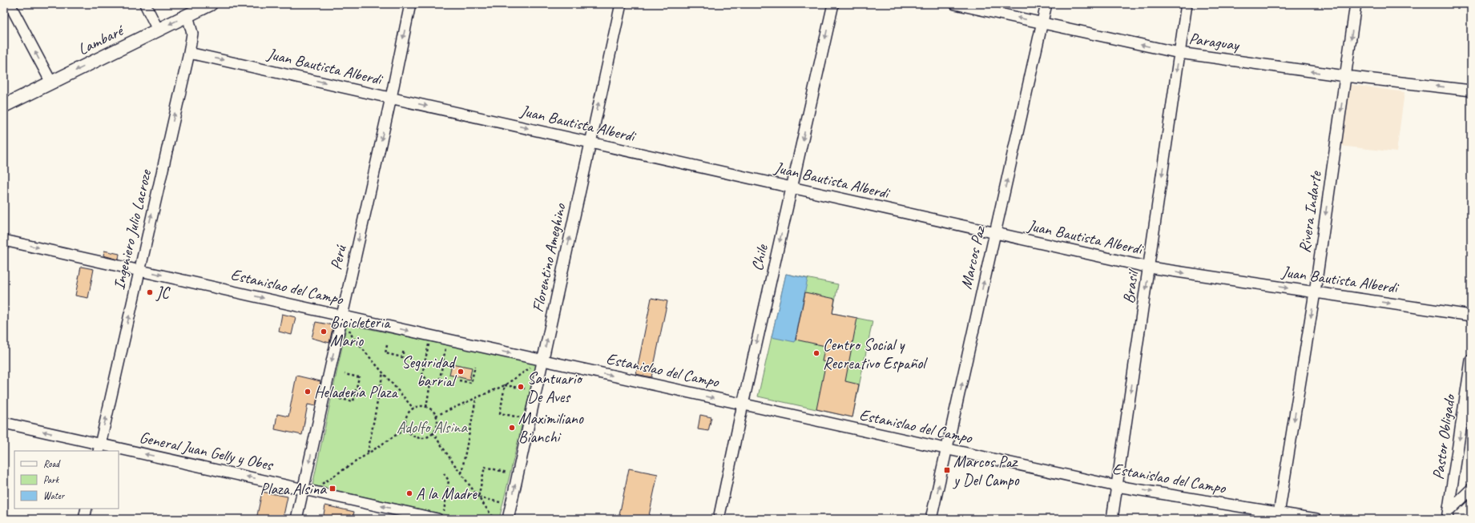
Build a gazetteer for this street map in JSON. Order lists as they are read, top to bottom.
{
  "streets": {
    "street": [
      "Lambaré",
      "Paraguay",
      "Juan Bautista Alberdi",
      "Rivera Indarte",
      "Ingeniero Julio Lacroze",
      "Perú",
      "Florentino Ameghino",
      "Chile",
      "Marcos Paz",
      "Estanislao del Campo",
      "Brasil",
      "Pastor Obligado",
      "General Juan Gelly y Obes"
    ]
  },
  "crossings": [
    ["Lambaré", "Ingeniero Julio Lacroze"],
    ["Paraguay", "Rivera Indarte"],
    ["Paraguay", "Marcos Paz"],
    ["Paraguay", "Brasil"],
    ["Juan Bautista Alberdi", "Rivera Indarte"],
    ["Juan Bautista Alberdi", "Ingeniero Julio Lacroze"],
    ["Juan Bautista Alberdi", "Perú"],
    ["Juan Bautista Alberdi", "Florentino Ameghino"],
    ["Juan Bautista Alberdi", "Chile"],
    ["Juan Bautista Alberdi", "Marcos Paz"],
    ["Juan Bautista Alberdi", "Brasil"],
    ["Rivera Indarte", "Estanislao del Campo"],
    ["Ingeniero Julio Lacroze", "Estanislao del Campo"],
    ["Ingeniero Julio Lacroze", "General Juan Gelly y Obes"],
    ["Perú", "Estanislao del Campo"],
    ["Perú", "General Juan Gelly y Obes"],
    ["Florentino Ameghino", "Estanislao del Campo"],
    ["Chile", "Estanislao del Campo"],
    ["Marcos Paz", "Estanislao del Campo"],
    ["Estanislao del Campo", "Brasil"]
  ],
  "one_way": [
    "Lambaré",
    "Paraguay",
    "Juan Bautista Alberdi",
    "Rivera Indarte",
    "Ingeniero Julio Lacroze",
    "Perú",
    "Florentino Ameghino",
    "Chile",
    "Marcos Paz",
    "Estanislao del Campo",
    "Brasil",
    "Pastor Obligado",
    "General Juan Gelly y Obes"
  ],
  "parks": ["Adolfo Alsina"],
  "places": {
    "other": [
      "JC",
      "Bicicleteria Mario",
      "Centro Social y Recreativo Español",
      "Seguridad barrial",
      "Santuario De Aves",
      "Heladería Plaza",
      "Maximiliano Bianchi",
      "A la Madre"
    ],
    "transit": ["Marcos Paz y Del Campo", "Plaza Alsina"]
  },
  "legend": ["Road", "Park", "Water"]
}
